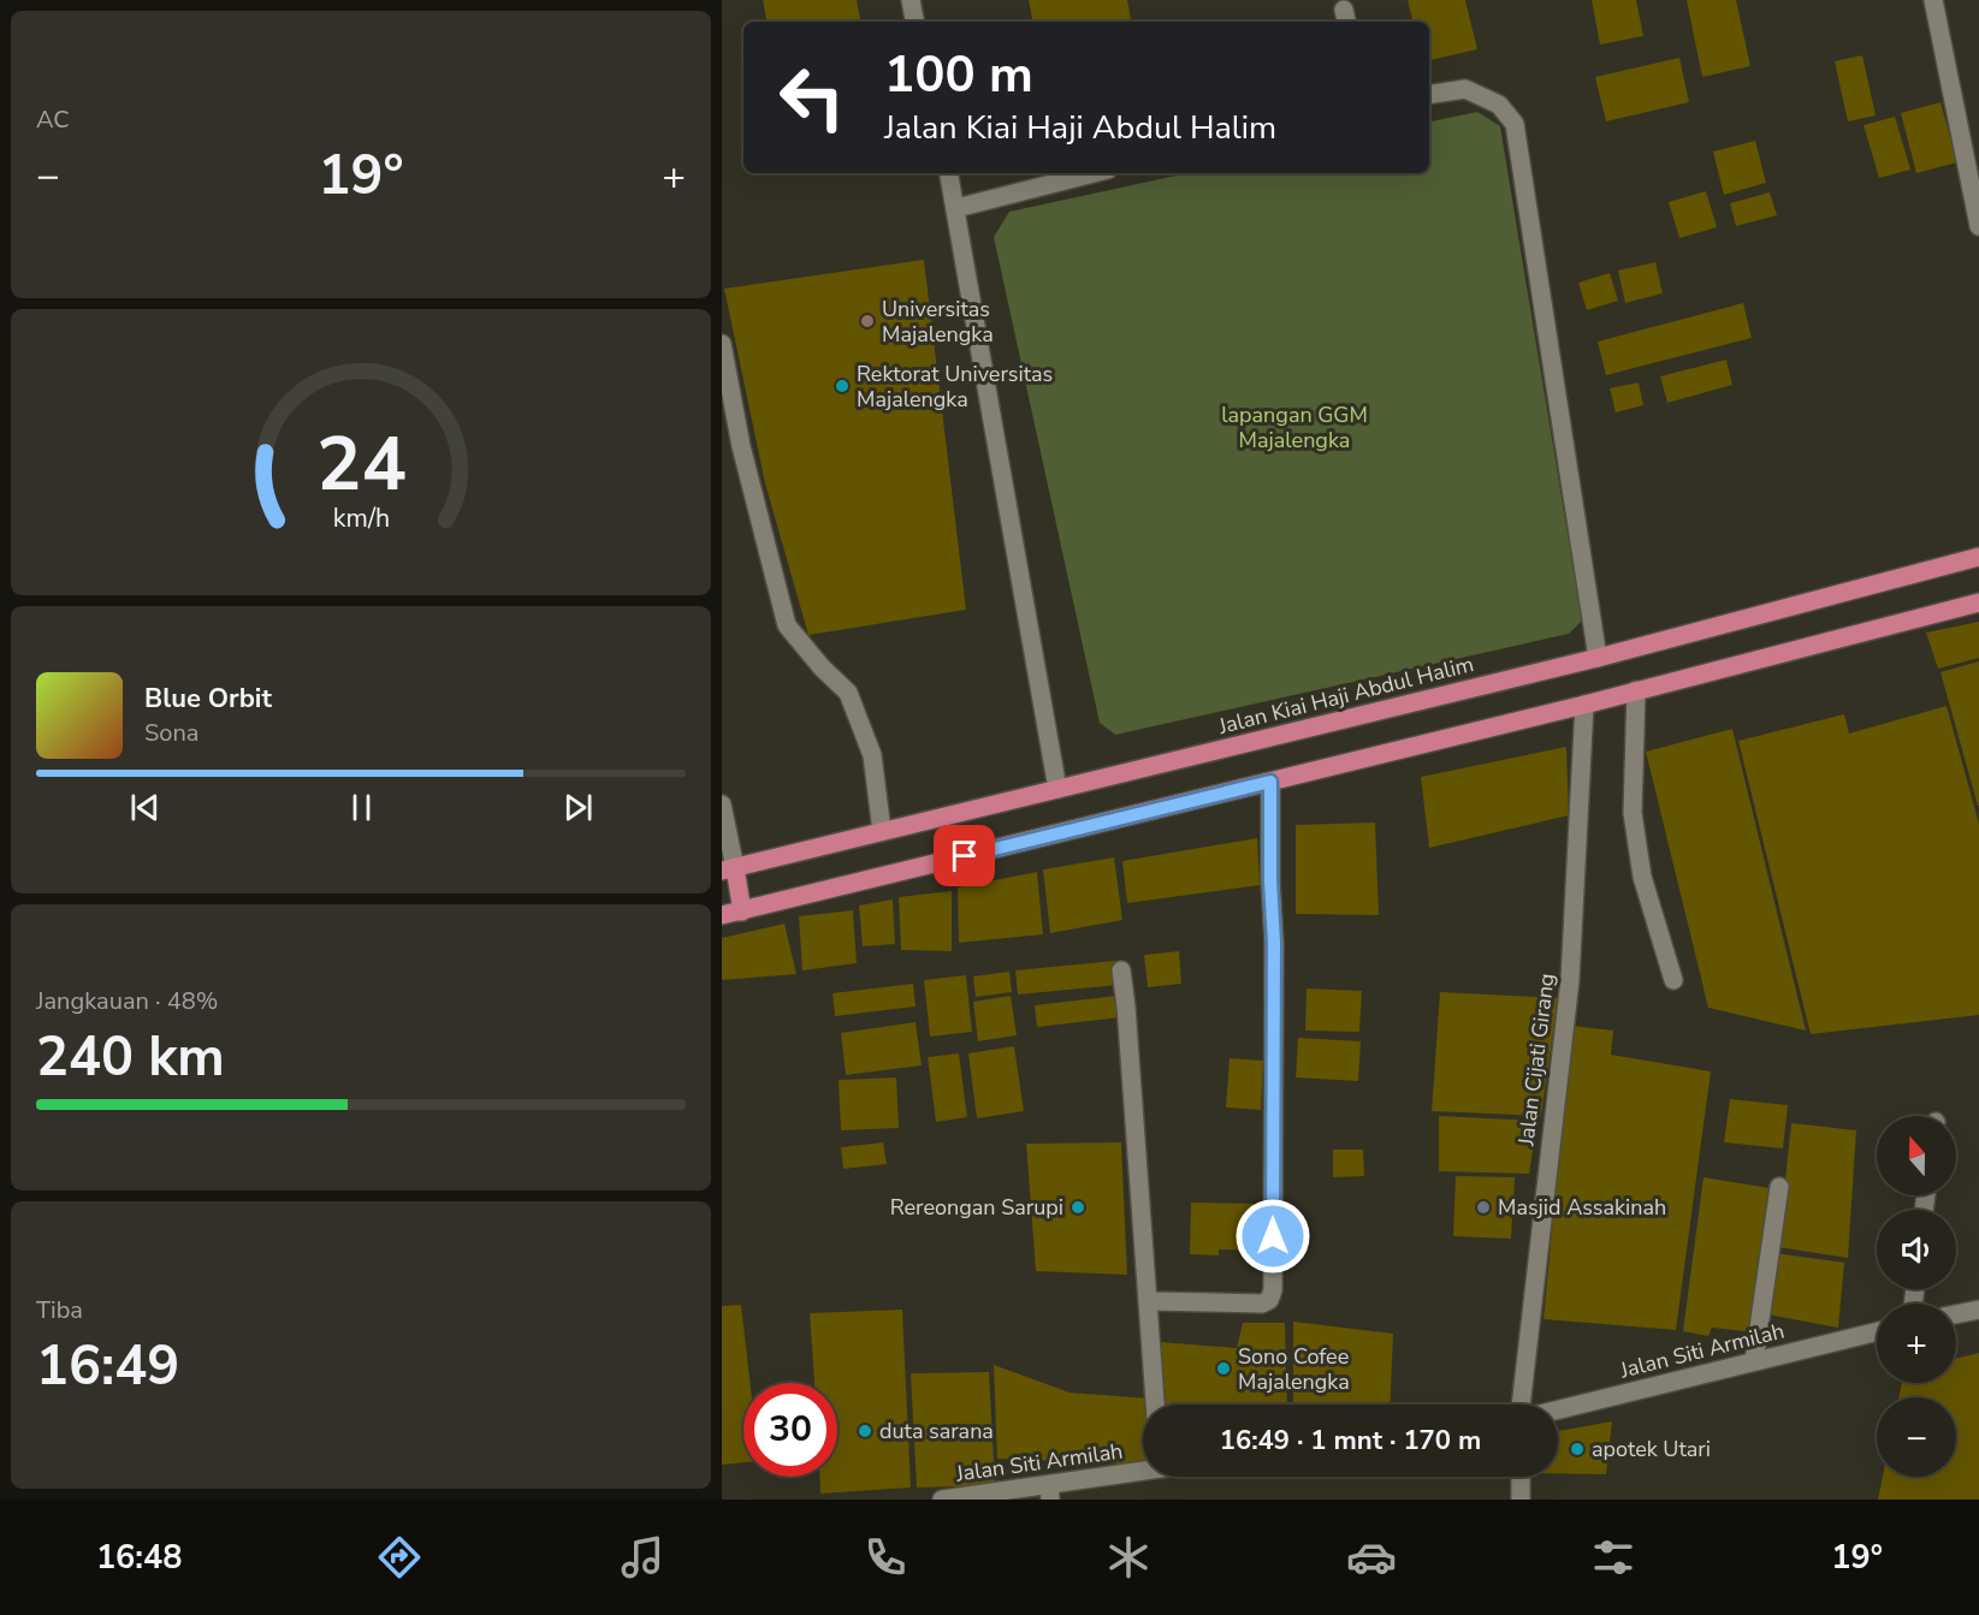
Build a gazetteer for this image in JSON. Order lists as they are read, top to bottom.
{
  "streets": {
    "main road": ["Jalan Kiai Haji Abdul Halim"],
    "street": ["Jalan Cijati Girang", "Jalan Siti Armilah"]
  },
  "parks": ["lapangan GGM Majalengka"],
  "places": [
    "Universitas Majalengka",
    "Rektorat Universitas Majalengka",
    "Rereongan Sarupi",
    "Masjid Assakinah",
    "Sono Cofee Majalengka",
    "duta sarana",
    "apotek Utari"
  ],
  "north": "top",
  "page": {
    "tile": [
      "AC",
      ["Jangkauan · 48%", "240 km"],
      ["Tiba", "16:49"]
    ],
    "turn": ["100 m", "Jalan Kiai Haji Abdul Halim"],
    "heat": ["−", "19°", "+"],
    "song": ["Blue Orbit", "Sona"],
    "map_buttons": ["+", "−"],
    "limit": "30",
    "trip": "16:49 · 1 mnt · 170 m",
    "tabs": ["16:48", "19°"],
    "gauge": ["24", "km/h"]
  }
}
